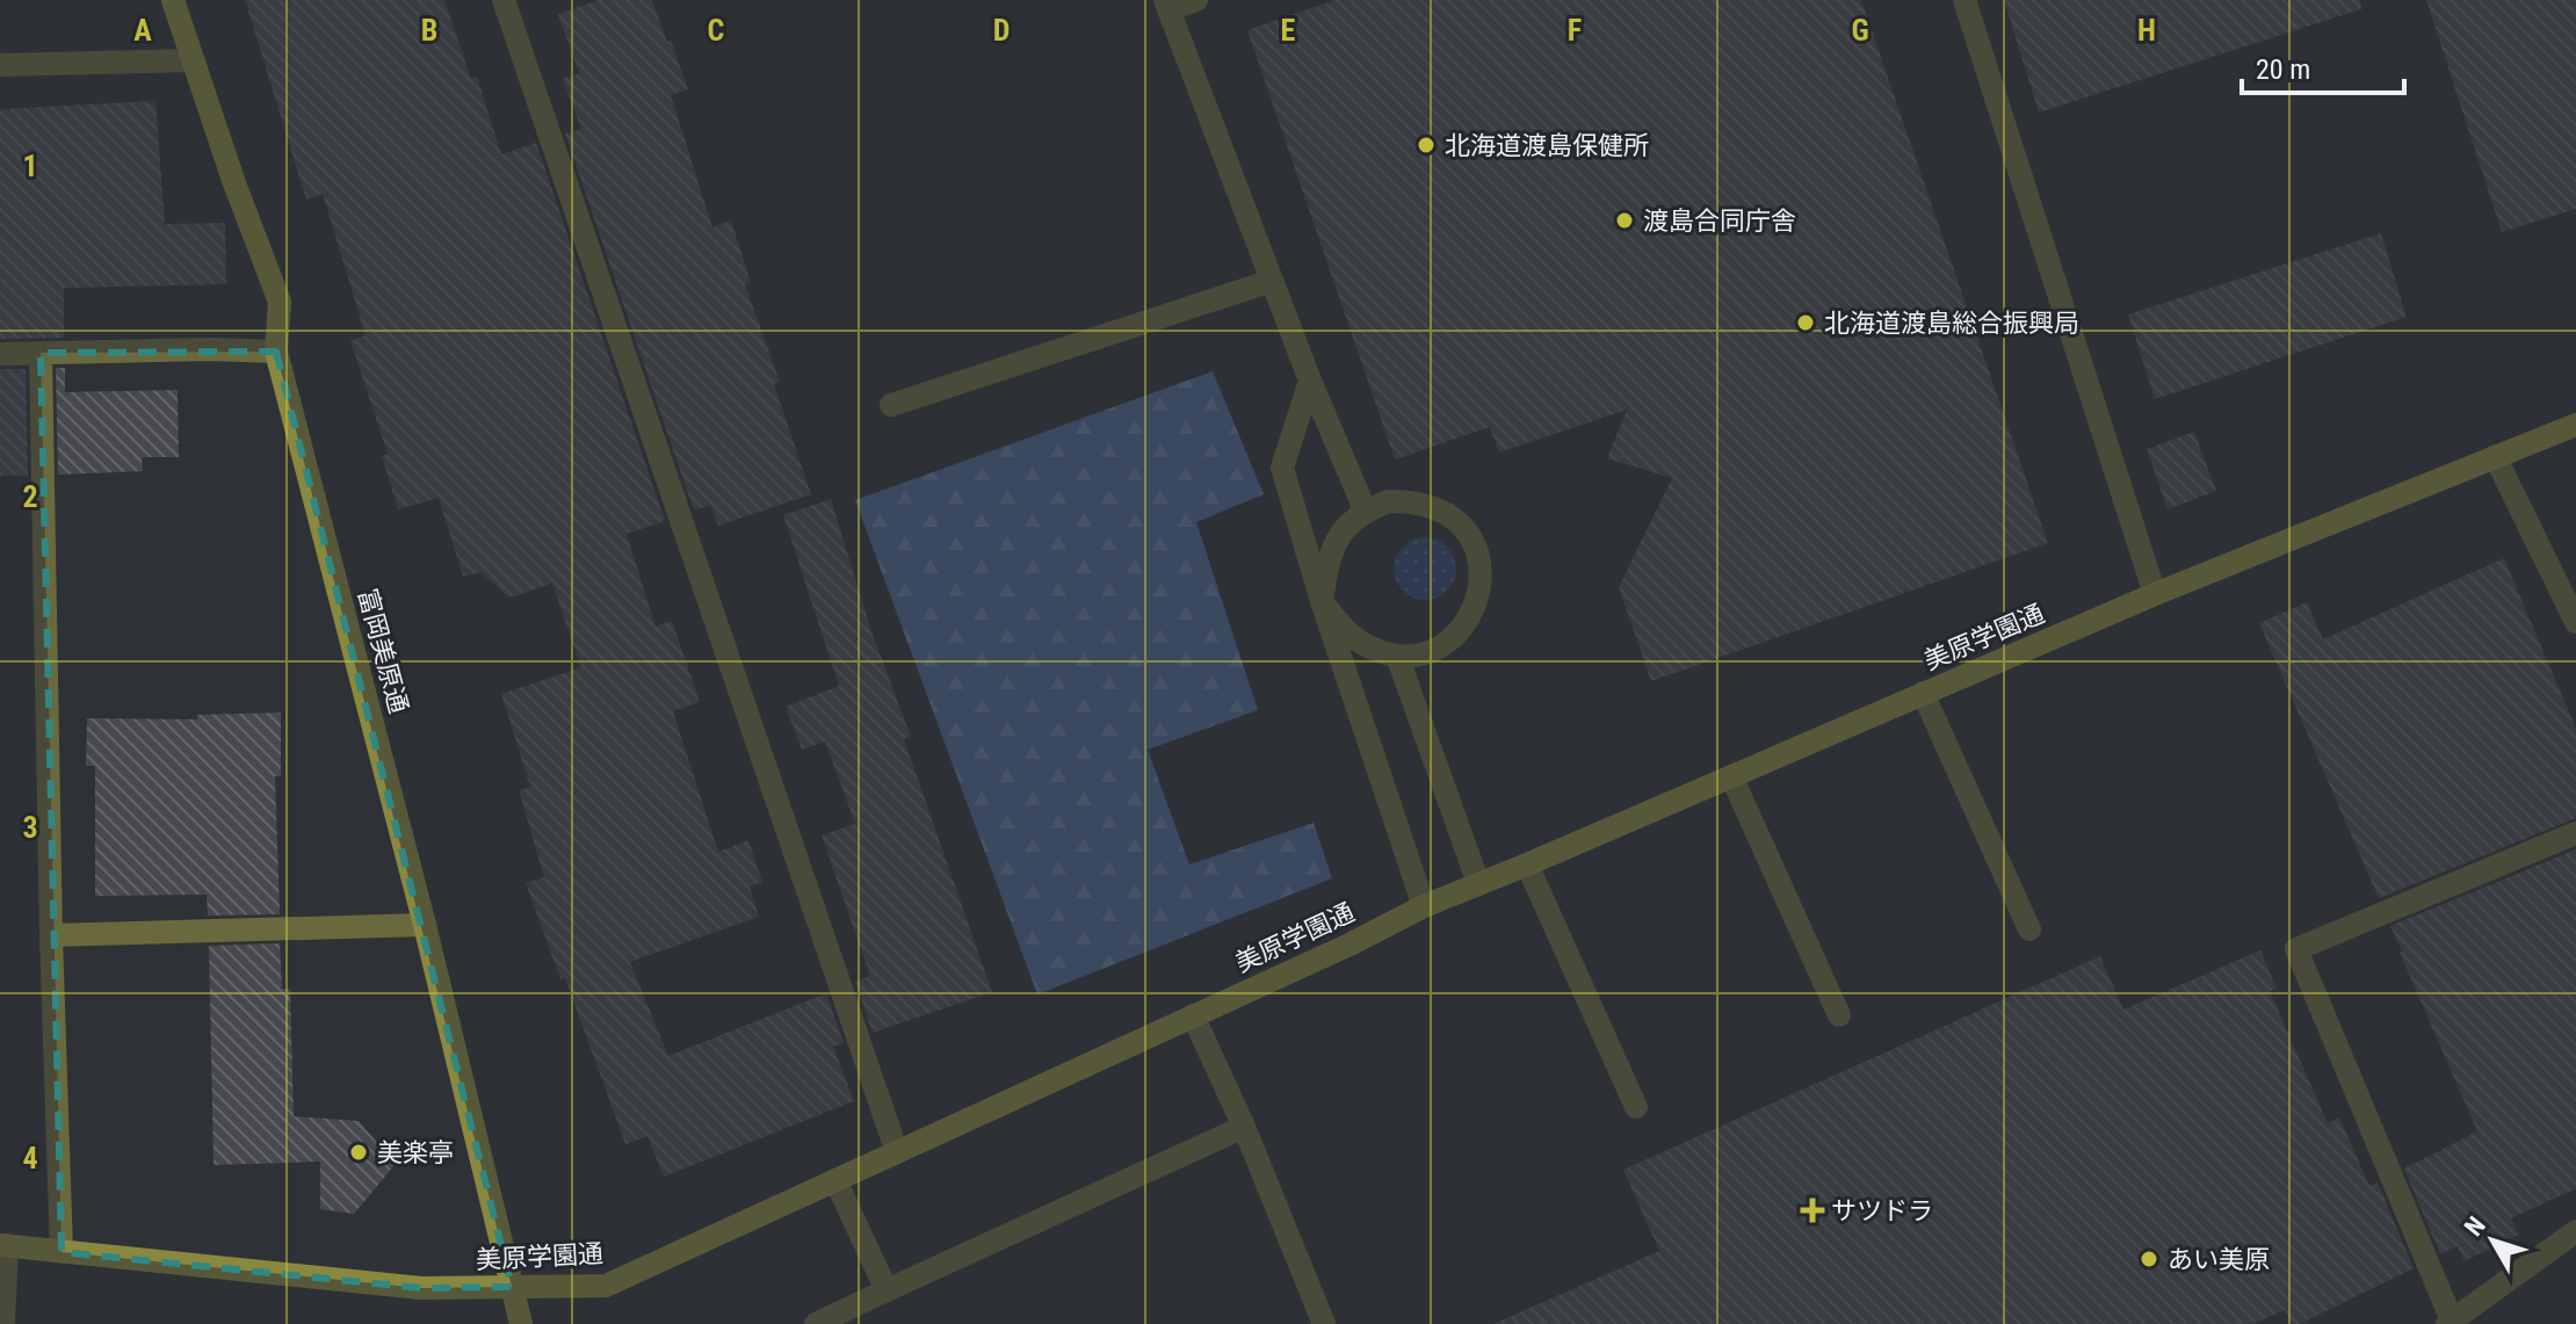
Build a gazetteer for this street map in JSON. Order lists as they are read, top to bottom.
{
  "streets": {
    "street": ["美原学園通", "富岡美原通"]
  },
  "crossings": [
    ["美原学園通", "富岡美原通"]
  ],
  "places": {
    "other": [
      "北海道渡島保健所",
      "渡島合同庁舎",
      "北海道渡島総合振興局",
      "美楽亭",
      "あい美原"
    ],
    "health": ["サツドラ"]
  },
  "scale_bar": "20 m",
  "north": "top left",
  "grid": {
    "columns": [
      "A",
      "B",
      "C",
      "D",
      "E",
      "F",
      "G",
      "H"
    ],
    "rows": [
      "1",
      "2",
      "3",
      "4"
    ]
  }
}
